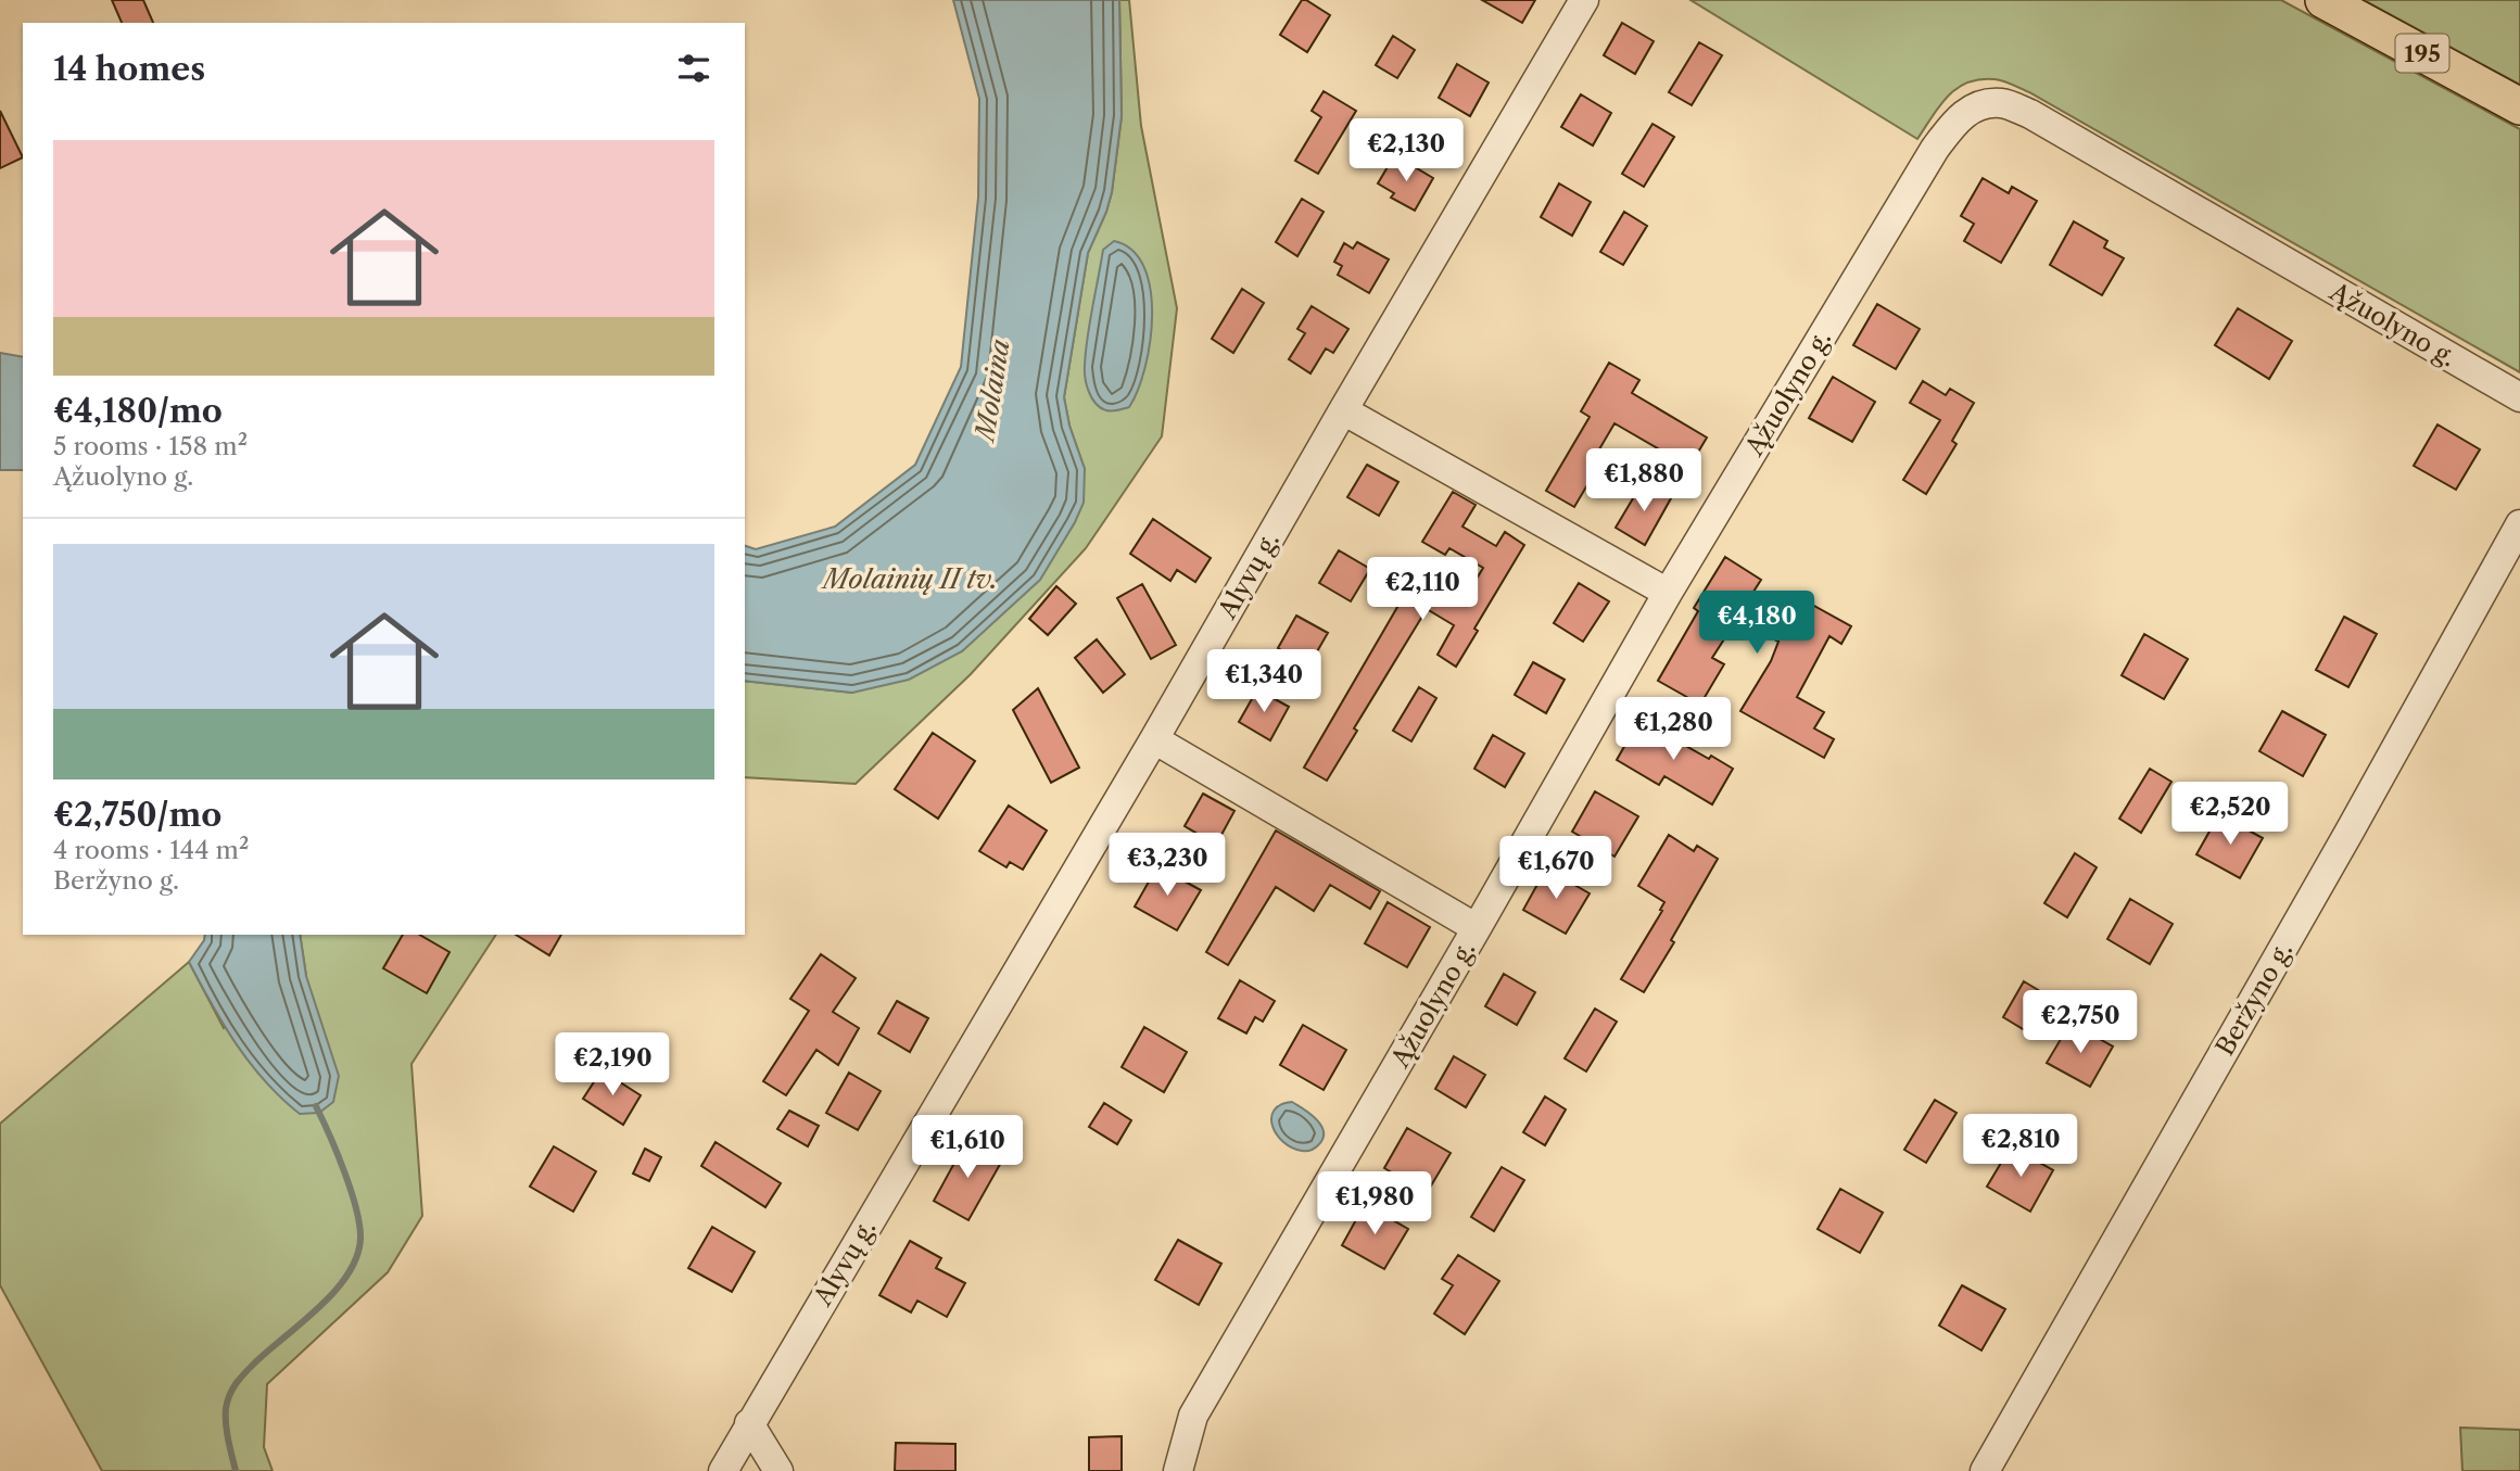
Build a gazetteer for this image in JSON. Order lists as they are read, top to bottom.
{
  "streets": {
    "main road": ["195"],
    "street": ["Ąžuolyno g.", "Alyvų g.", "Beržyno g."]
  },
  "water": ["Molaina", "Molainių II tv."],
  "page": {
    "heading": "14 homes",
    "list": [
      {
        "name": "€4,180/mo",
        "note": "5 rooms · 158 m² · Ąžuolyno g."
      },
      {
        "name": "€2,750/mo",
        "note": "4 rooms · 144 m² · Beržyno g."
      }
    ],
    "price": [
      "€2,130",
      "€1,880",
      "€2,110",
      "€4,180",
      "€1,340",
      "€1,280",
      "€2,520",
      "€3,230",
      "€1,670",
      "€2,750",
      "€2,190",
      "€2,810",
      "€1,610",
      "€1,980"
    ]
  }
}
